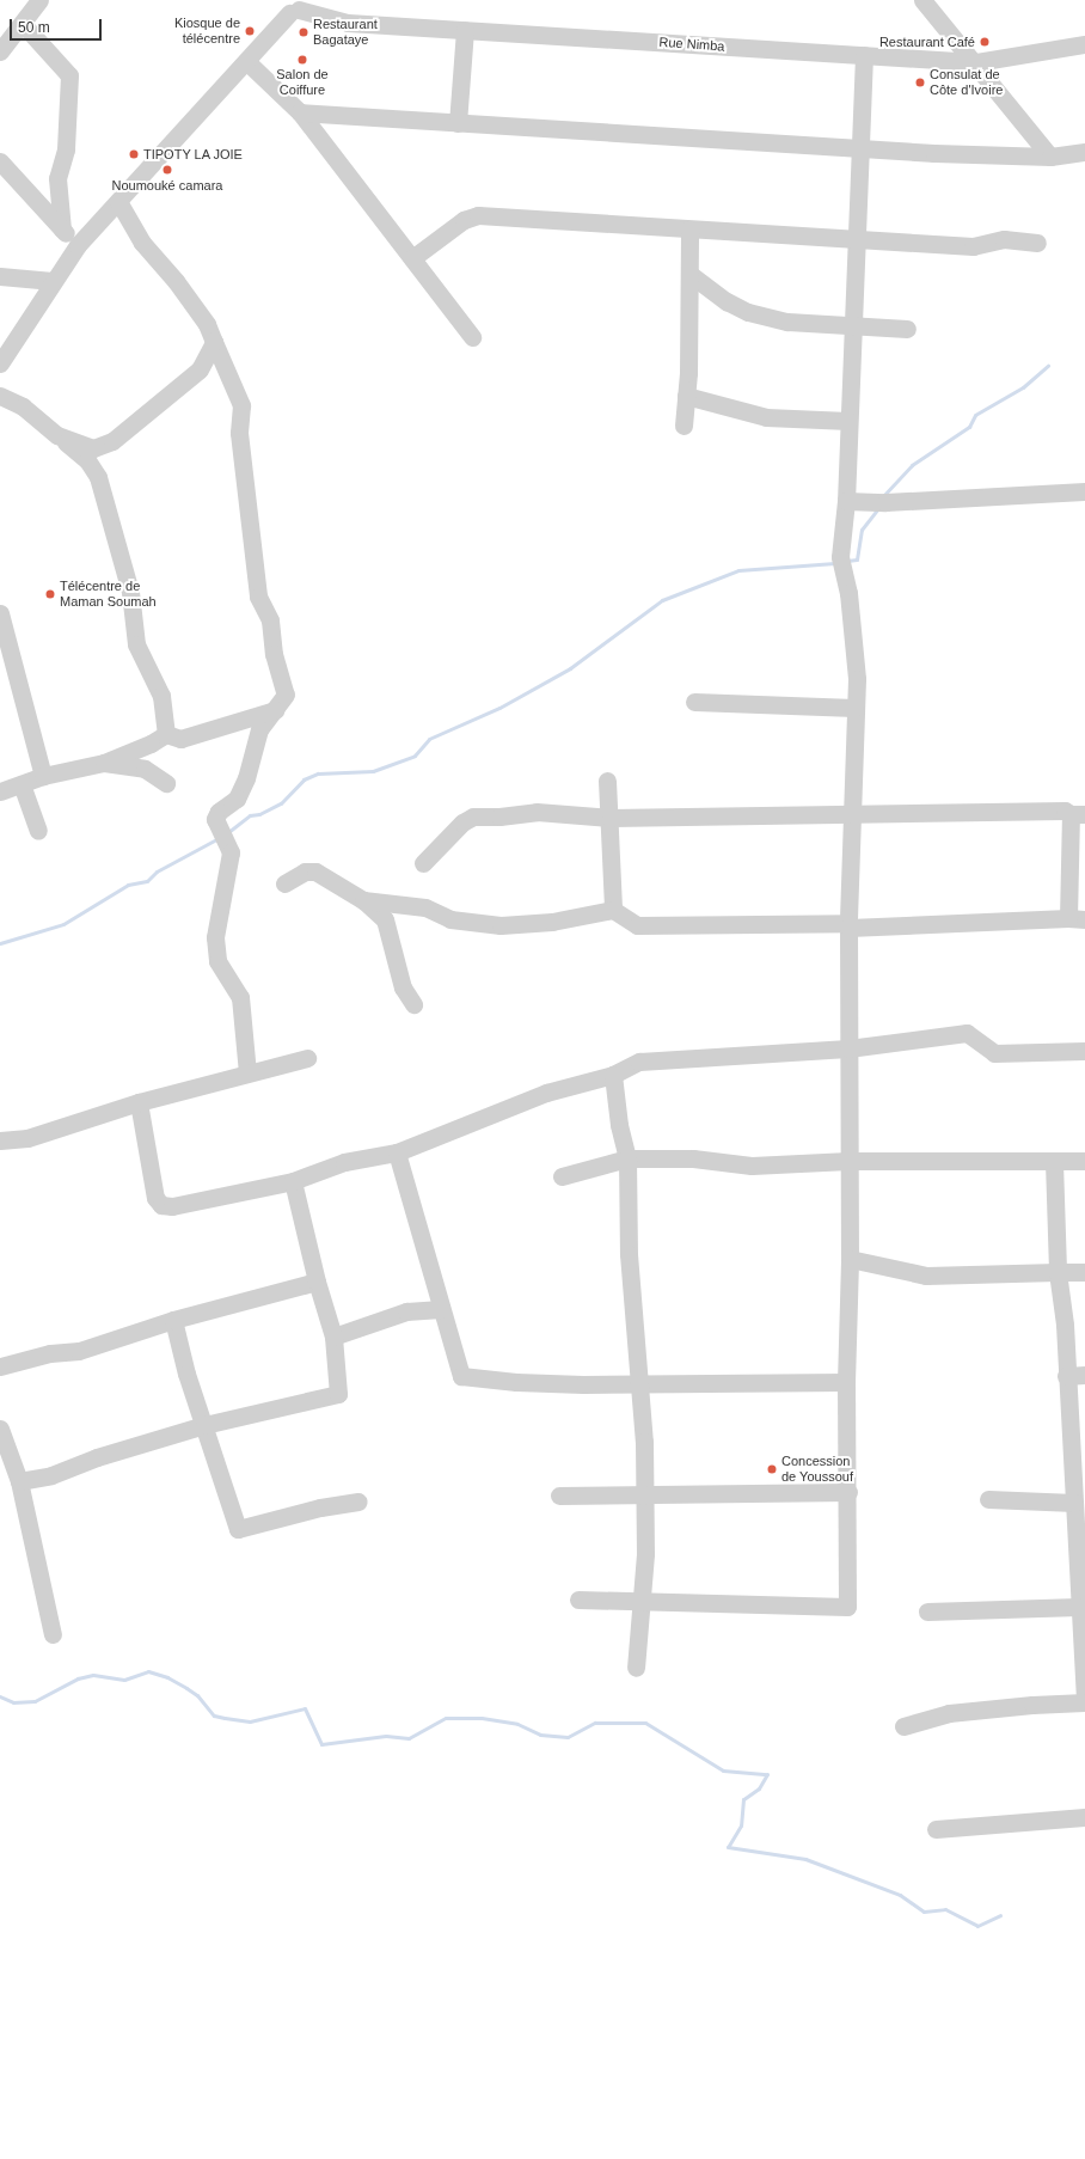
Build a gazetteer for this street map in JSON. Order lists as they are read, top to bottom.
{
  "streets": {
    "street": ["Rue Nimba"]
  },
  "places": [
    "Kiosque de télécentre",
    "Restaurant Bagataye",
    "Restaurant Café",
    "Salon de Coiffure",
    "Consulat de Côte d'Ivoire",
    "TIPOTY LA JOIE",
    "Noumouké camara",
    "Télécentre de Maman Soumah",
    "Concession de Youssouf"
  ],
  "scale_bar": "50 m"
}
